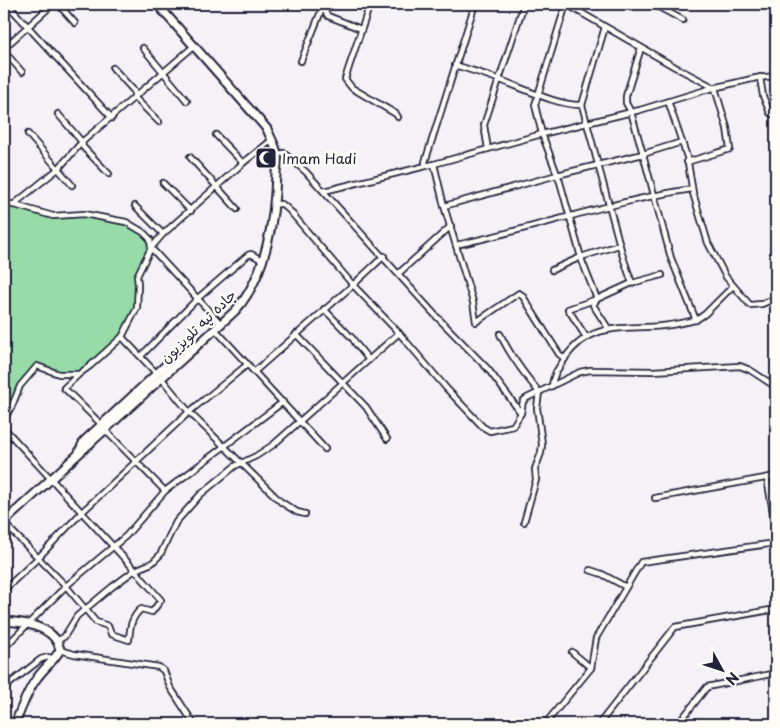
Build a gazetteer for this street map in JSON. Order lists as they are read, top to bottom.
{
  "streets": {
    "street": ["جاده تپه تلویزیون"]
  },
  "places": {
    "mosque": ["Imam Hadi"]
  },
  "north": "bottom right"
}
